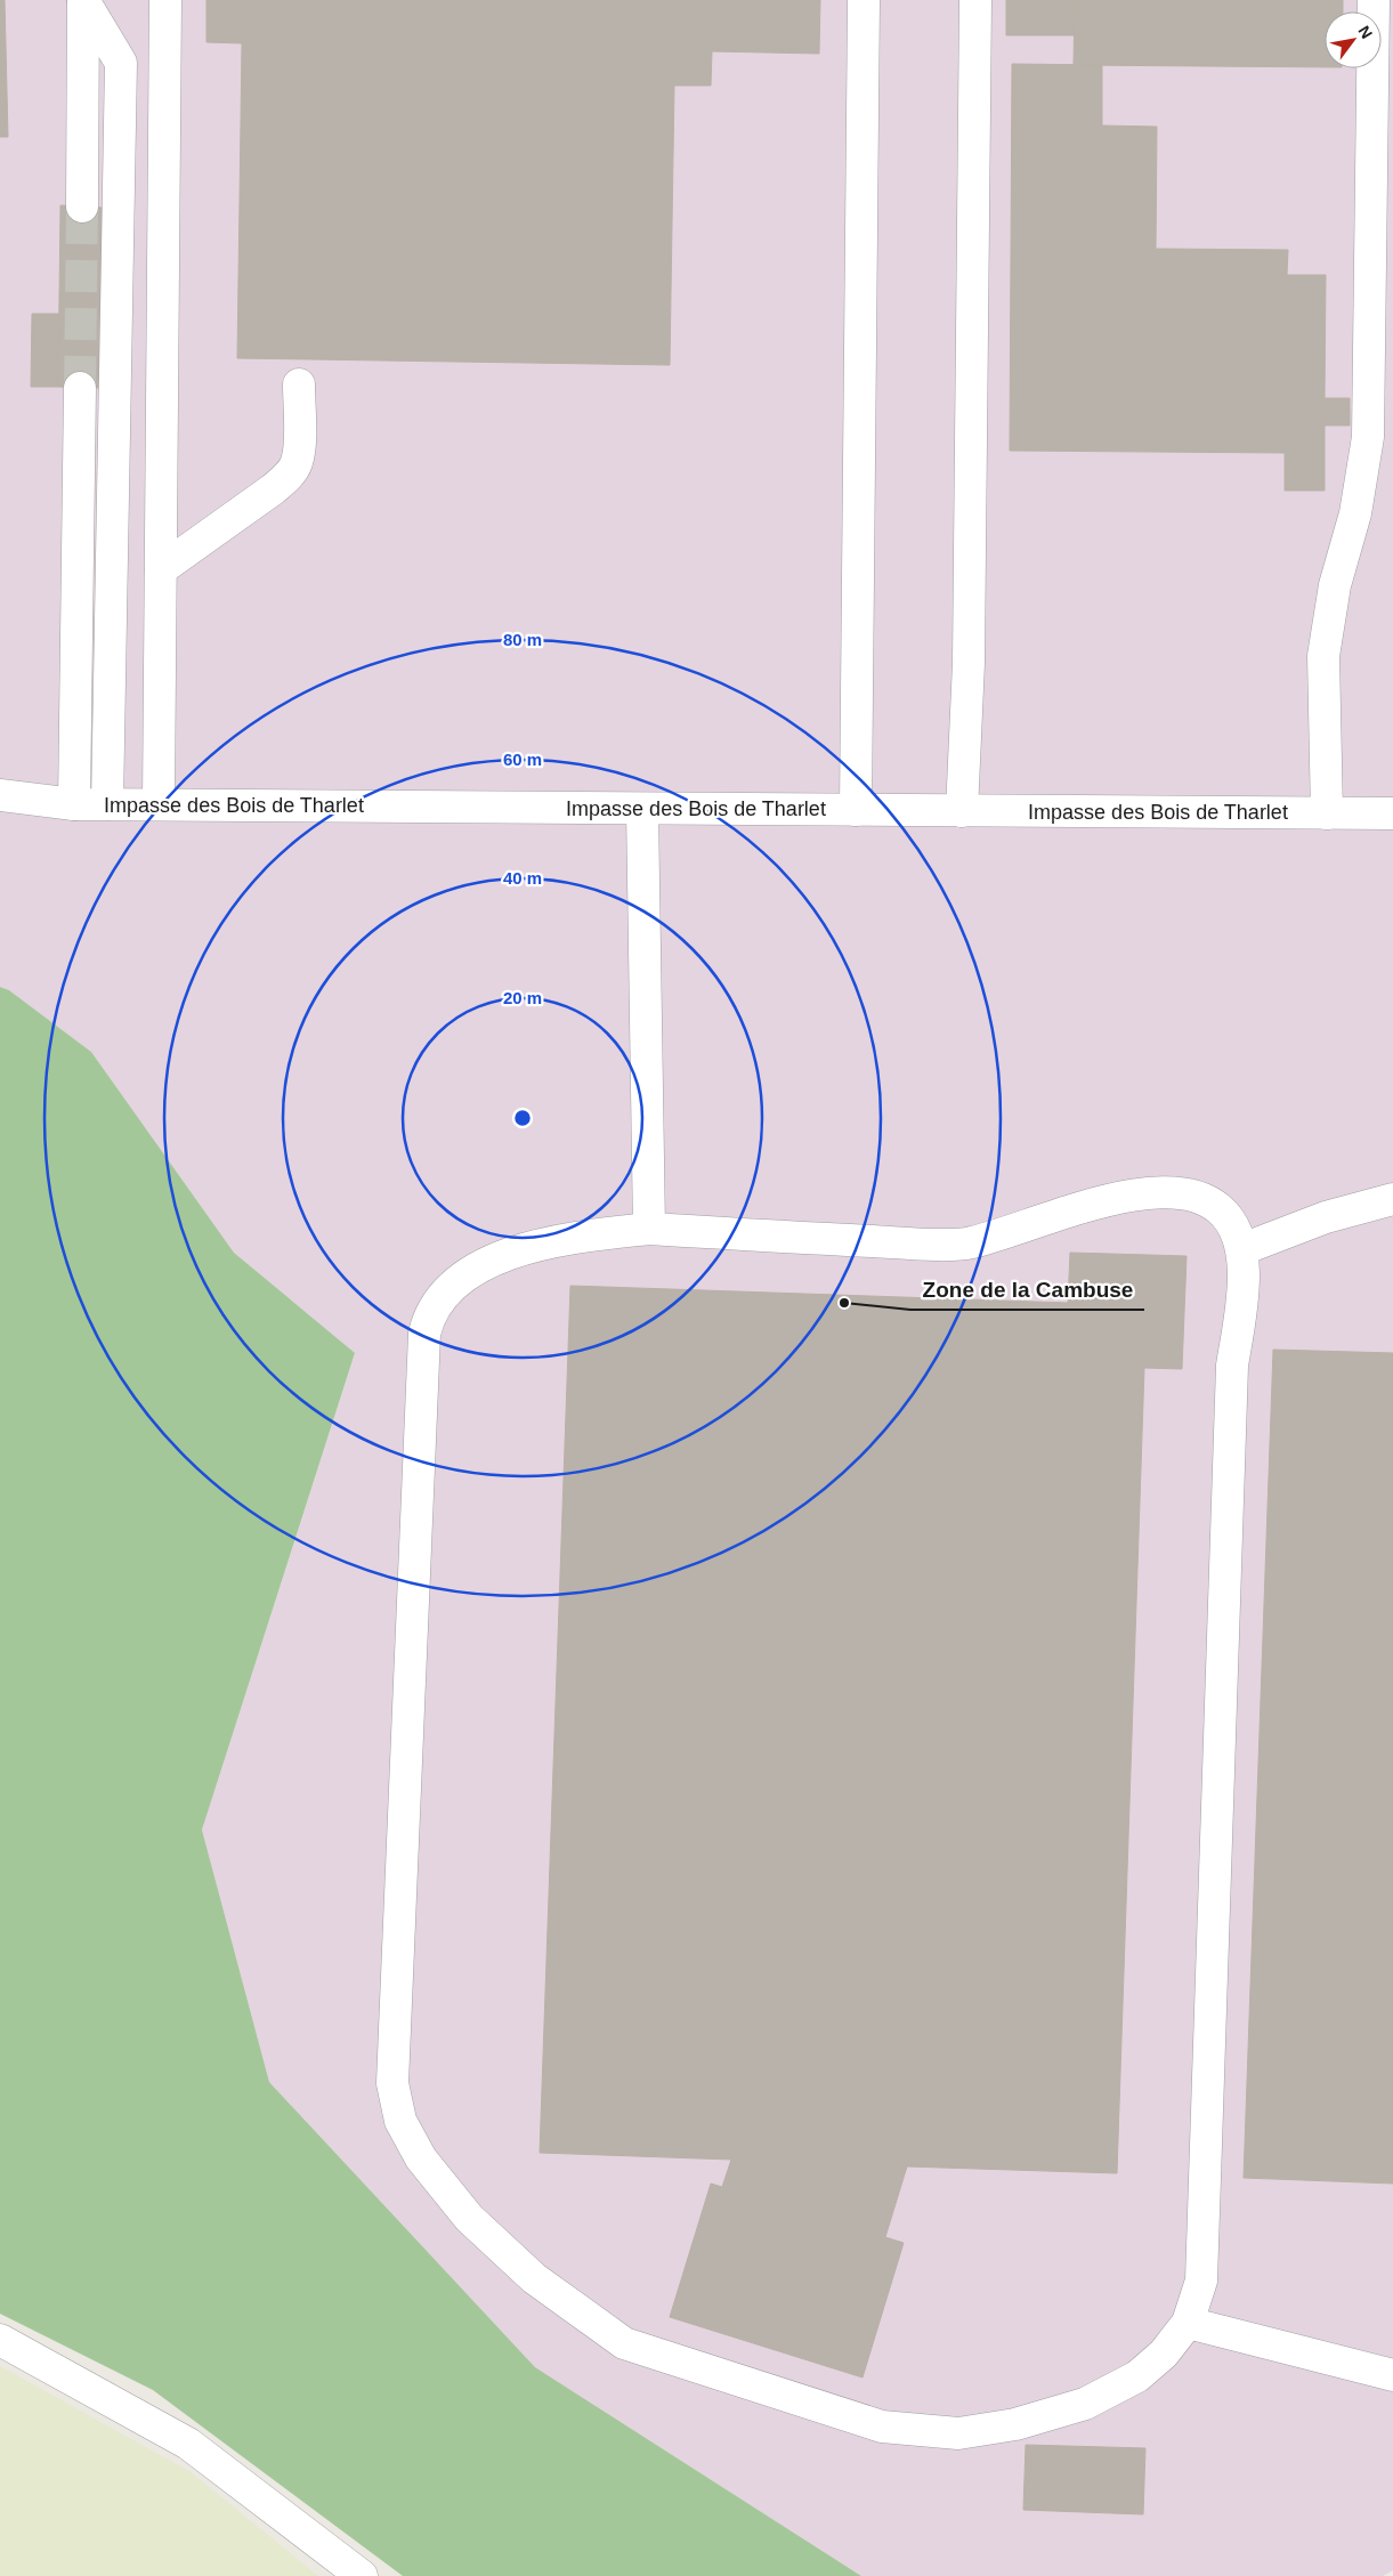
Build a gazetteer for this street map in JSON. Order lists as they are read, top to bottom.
{
  "streets": {
    "street": ["Impasse des Bois de Tharlet"]
  },
  "places": ["Zone de la Cambuse"],
  "north": "top right",
  "rings": [
    "80 m",
    "60 m",
    "40 m",
    "20 m"
  ]
}
